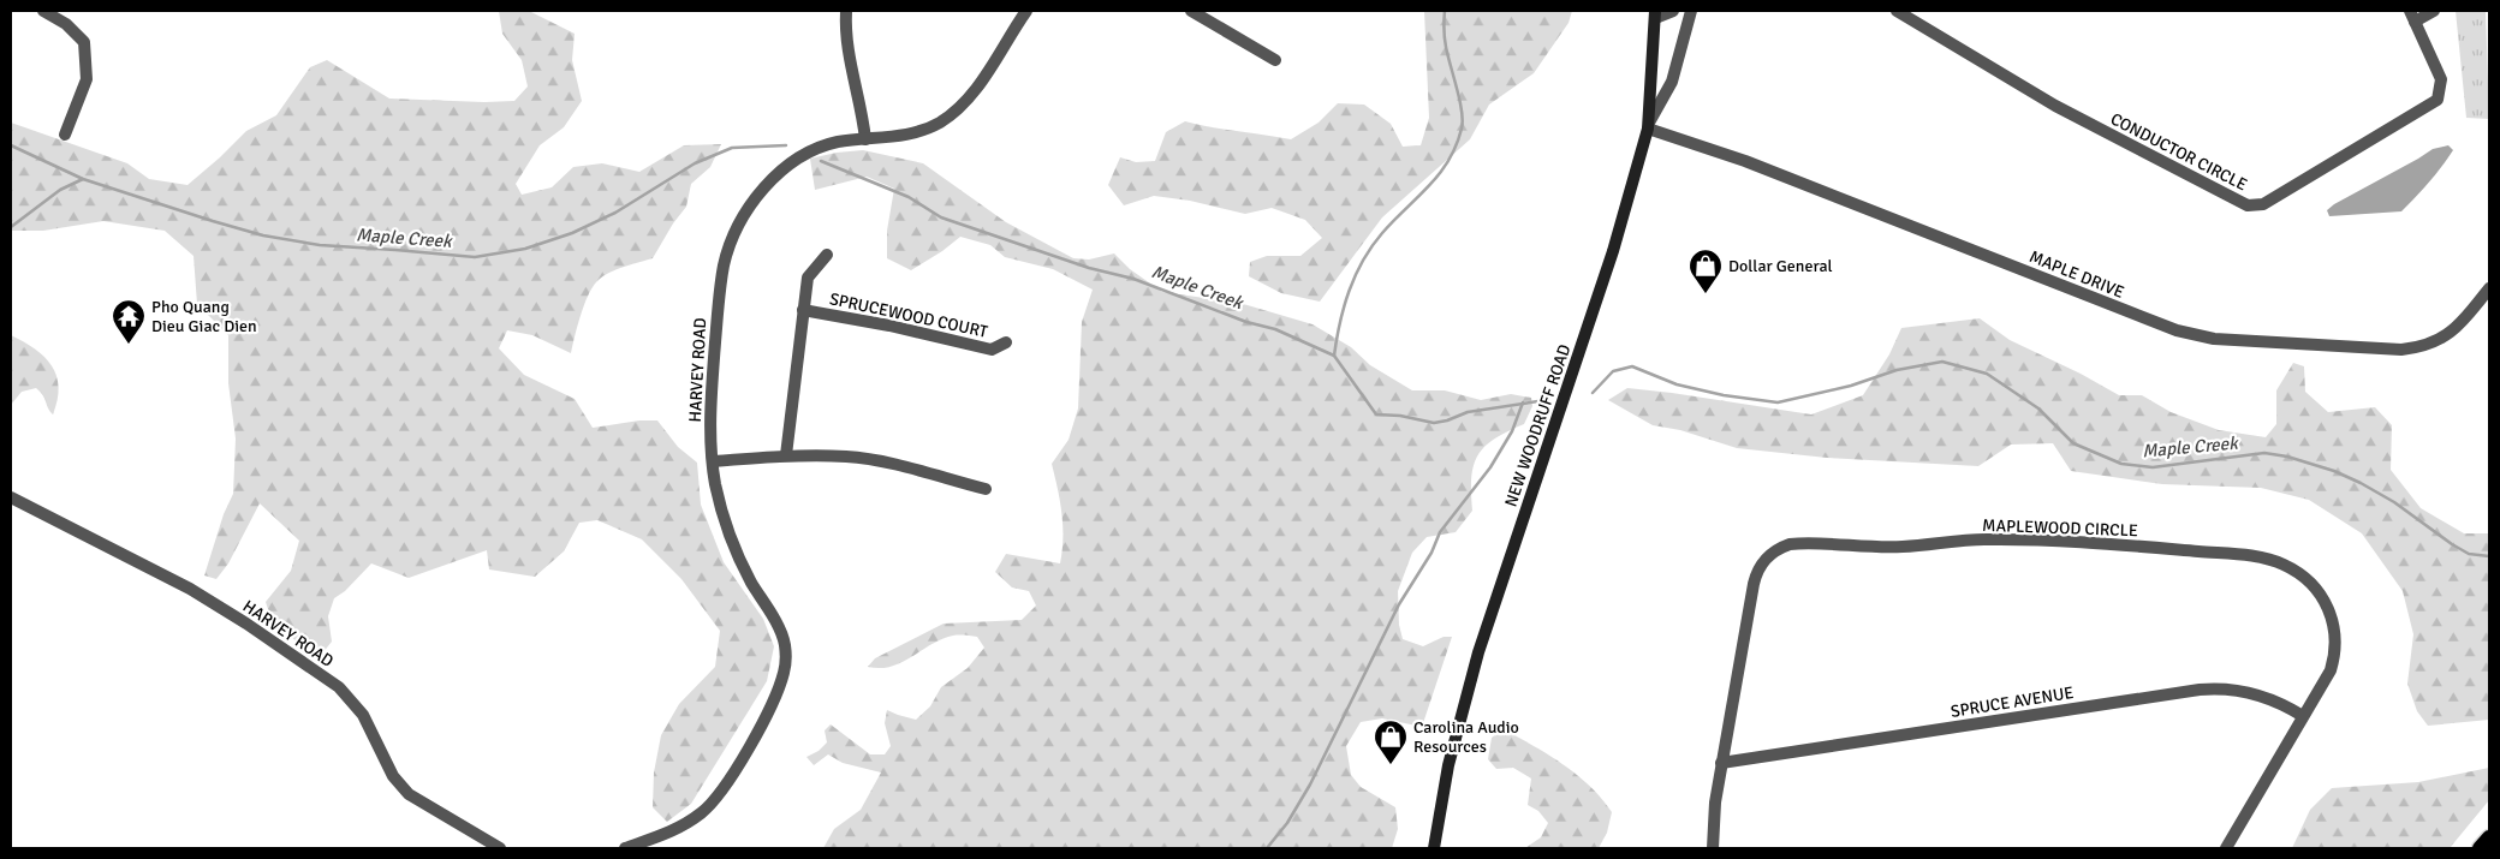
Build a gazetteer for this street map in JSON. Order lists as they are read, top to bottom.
{
  "streets": {
    "main road": ["NEW WOODRUFF ROAD"],
    "street": [
      "CONDUCTOR CIRCLE",
      "MAPLE DRIVE",
      "SPRUCEWOOD COURT",
      "HARVEY ROAD",
      "MAPLEWOOD CIRCLE",
      "SPRUCE AVENUE"
    ]
  },
  "crossings": [
    ["MAPLE DRIVE", "NEW WOODRUFF ROAD"],
    ["MAPLEWOOD CIRCLE", "SPRUCE AVENUE"]
  ],
  "water": ["Maple Creek"],
  "places": {
    "shop": ["Dollar General", "Carolina Audio Resources"],
    "temple": ["Pho Quang Dieu Giac Dien"]
  }
}
